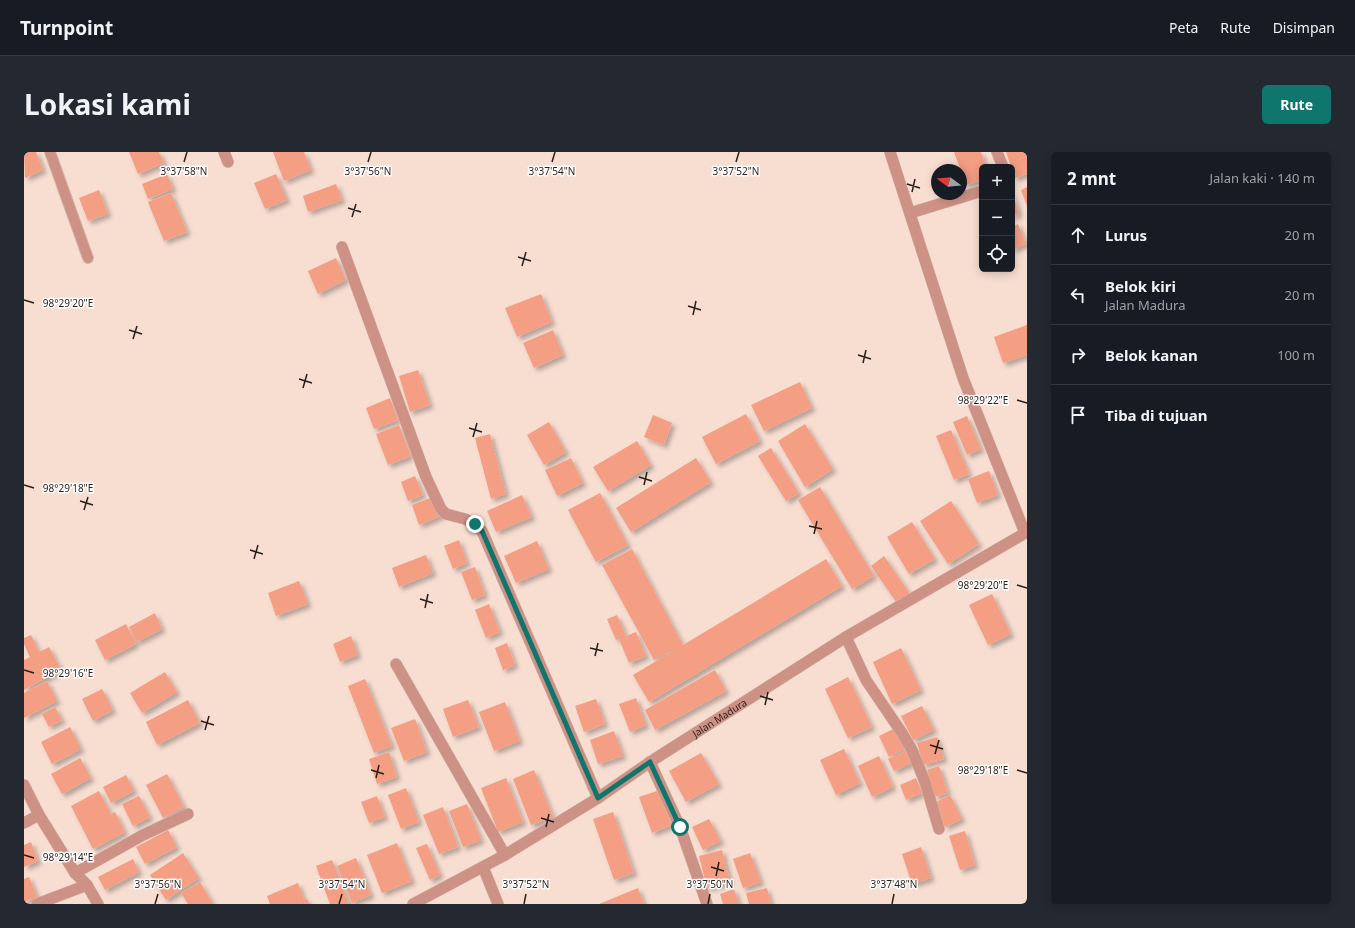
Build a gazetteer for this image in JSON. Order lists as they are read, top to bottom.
{
  "streets": {
    "street": ["Jalan Madura"]
  },
  "north": "left",
  "page": {
    "header": "Turnpoint",
    "nav": ["Peta", "Rute", "Disimpan"],
    "title": "Lokasi kami",
    "buttons": "Rute",
    "heading": ["2 mnt", "Jalan kaki · 140 m"],
    "map_buttons": ["+", "−"],
    "list": [
      ["Lurus", "20 m"],
      ["Belok kiri", "Jalan Madura", "20 m"],
      ["Belok kanan", "100 m"],
      "Tiba di tujuan"
    ]
  },
  "coordinates": [
    "3°37'58\"N",
    "3°37'56\"N",
    "3°37'54\"N",
    "3°37'52\"N",
    "98°29'20\"E",
    "98°29'22\"E",
    "98°29'18\"E",
    "98°29'16\"E",
    "98°29'14\"E",
    "3°37'50\"N",
    "3°37'48\"N"
  ]
}
